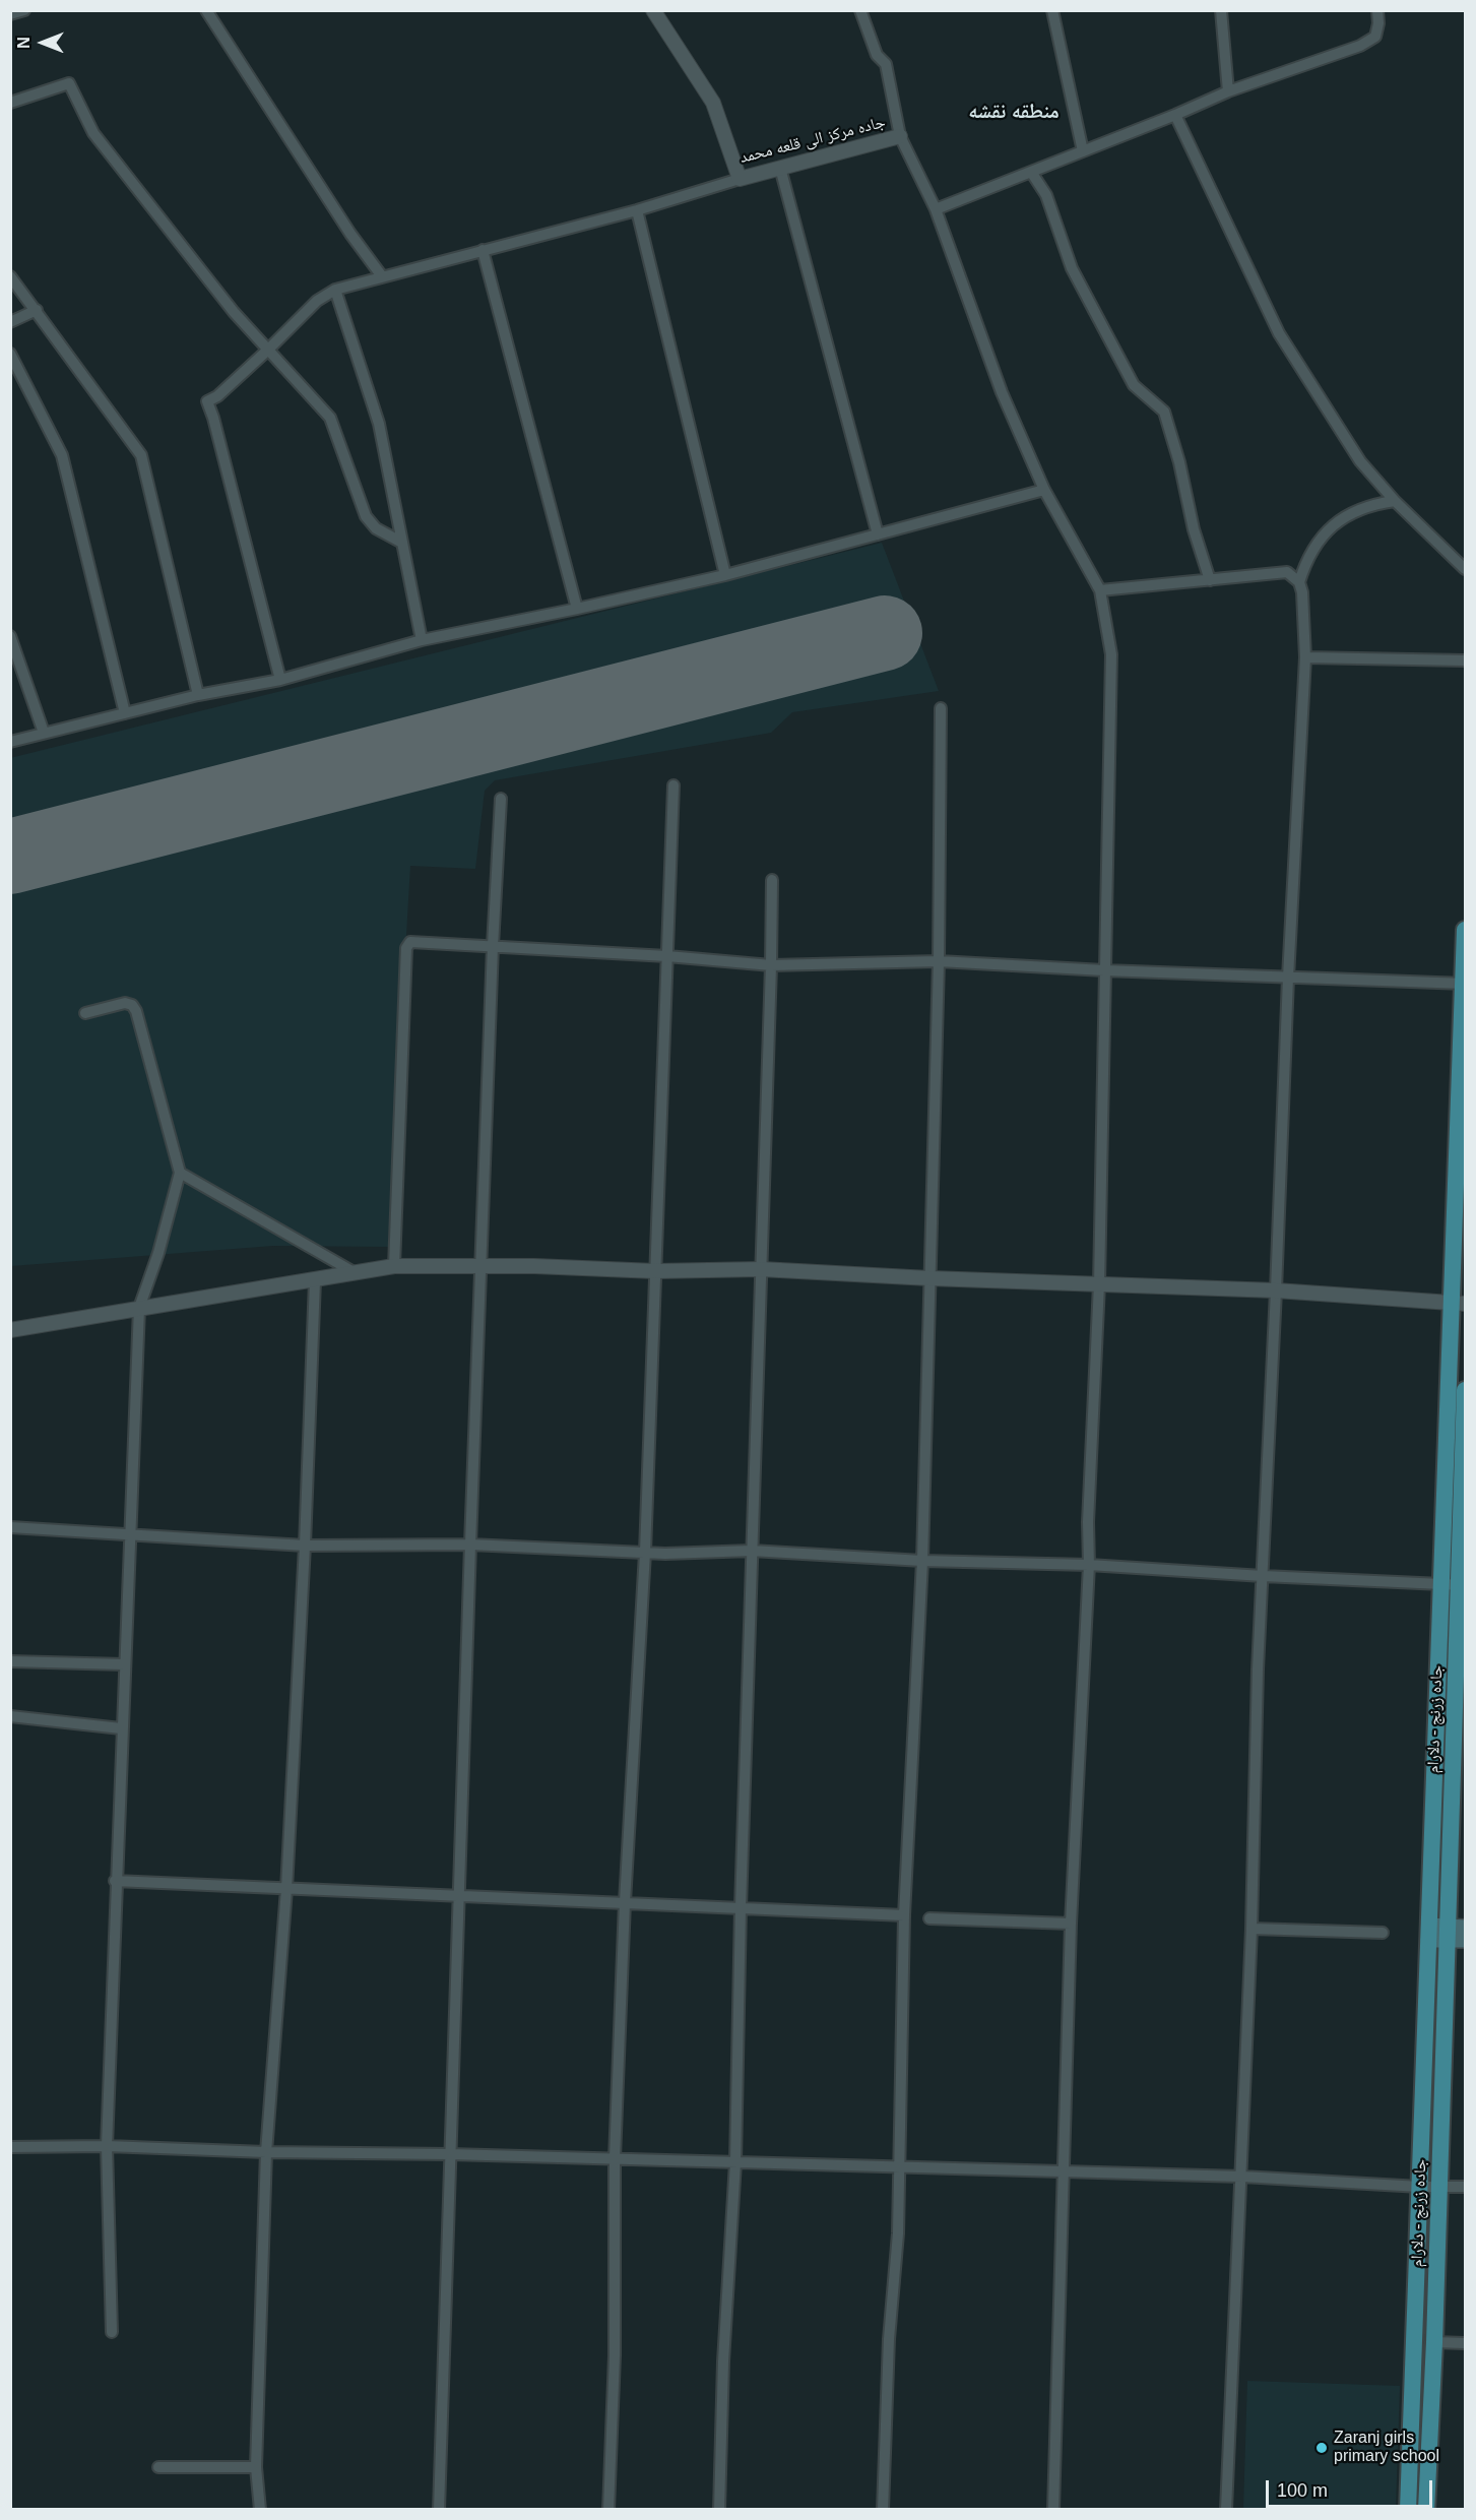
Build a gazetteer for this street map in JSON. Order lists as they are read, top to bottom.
{
  "streets": {
    "highway": ["جاده زرنج - دلارام"],
    "street": ["جاده مرکز الی قلعه محمد"]
  },
  "districts": ["منطقه نقشه"],
  "places": ["Zaranj girls primary school"],
  "scale_bar": "100 m",
  "north": "left"
}
